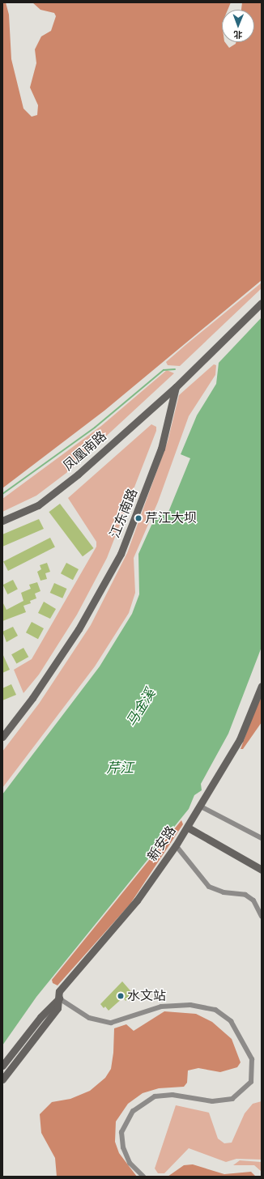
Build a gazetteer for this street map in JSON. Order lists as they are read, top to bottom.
{
  "streets": {
    "main road": ["凤凰南路", "江东南路", "新安路"]
  },
  "crossings": [
    ["凤凰南路", "江东南路"]
  ],
  "water": ["马金溪", "芹江"],
  "places": ["芹江大坝", "水文站"],
  "north": "bottom"
}
